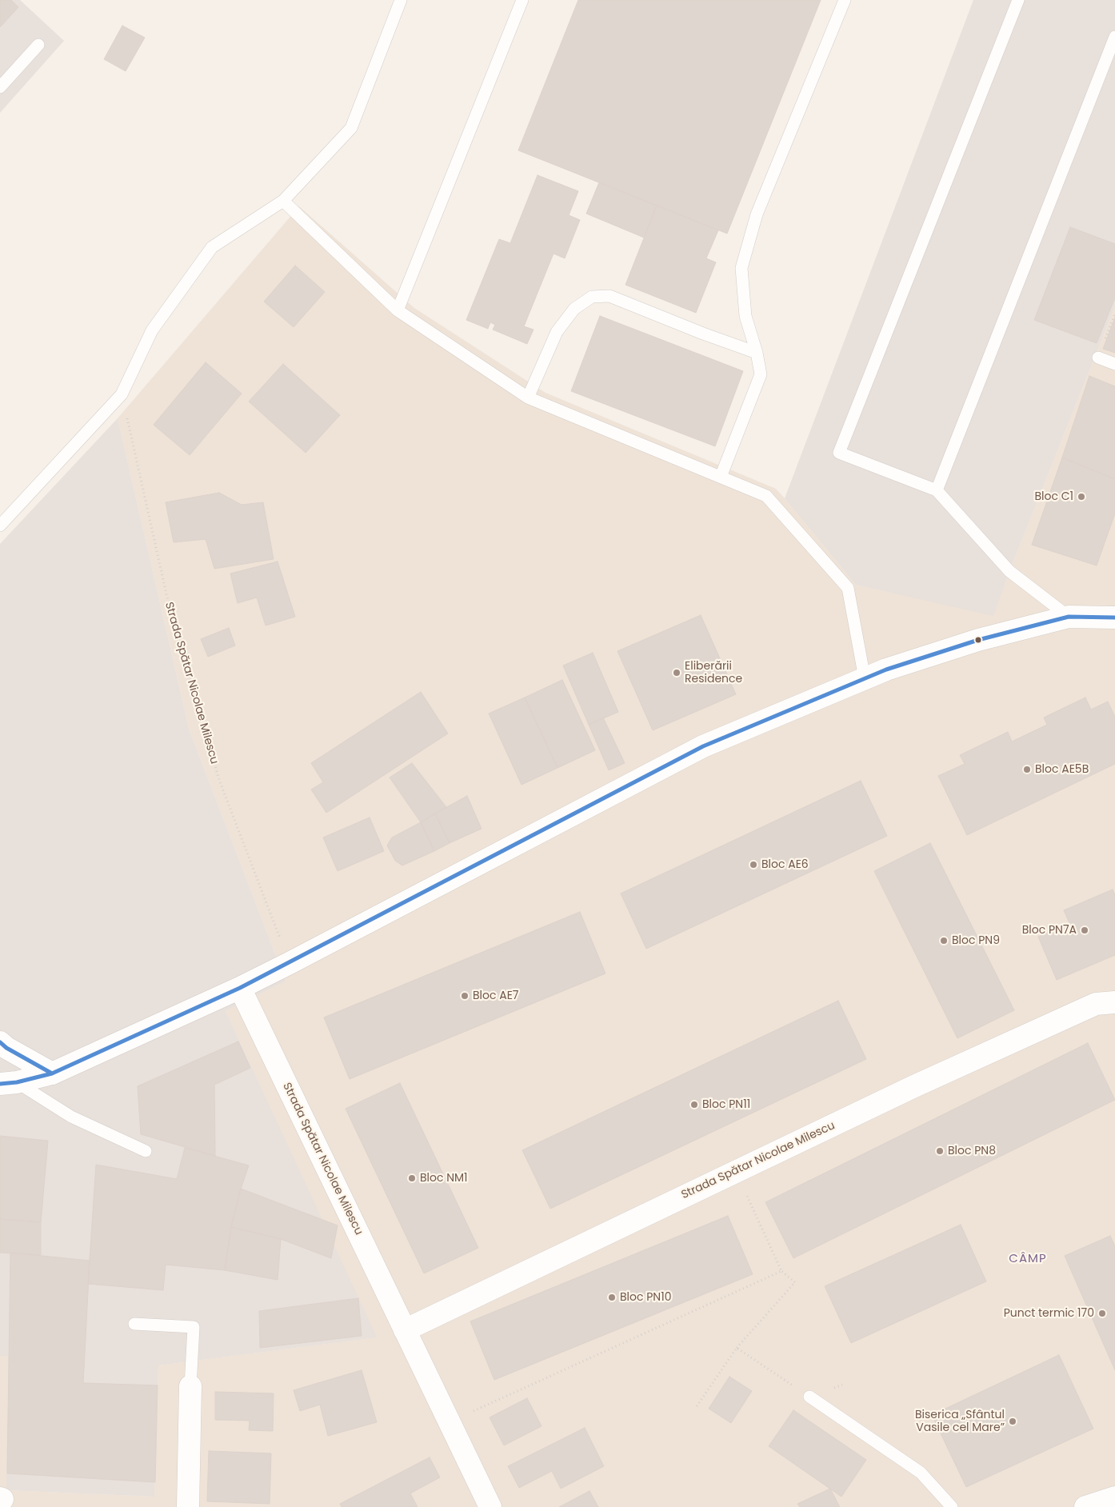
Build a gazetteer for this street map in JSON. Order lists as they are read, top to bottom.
{
  "streets": {
    "street": ["Strada Spătar Nicolae Milescu"]
  },
  "districts": ["CÂMP"],
  "places": [
    "Bloc C1",
    "Eliberării Residence",
    "Bloc AE5B",
    "Bloc AE6",
    "Bloc PN7A",
    "Bloc PN9",
    "Bloc AE7",
    "Bloc PN11",
    "Bloc PN8",
    "Bloc NM1",
    "Bloc PN10",
    "Punct termic 170",
    "Biserica „Sfântul Vasile cel Mare”"
  ]
}
